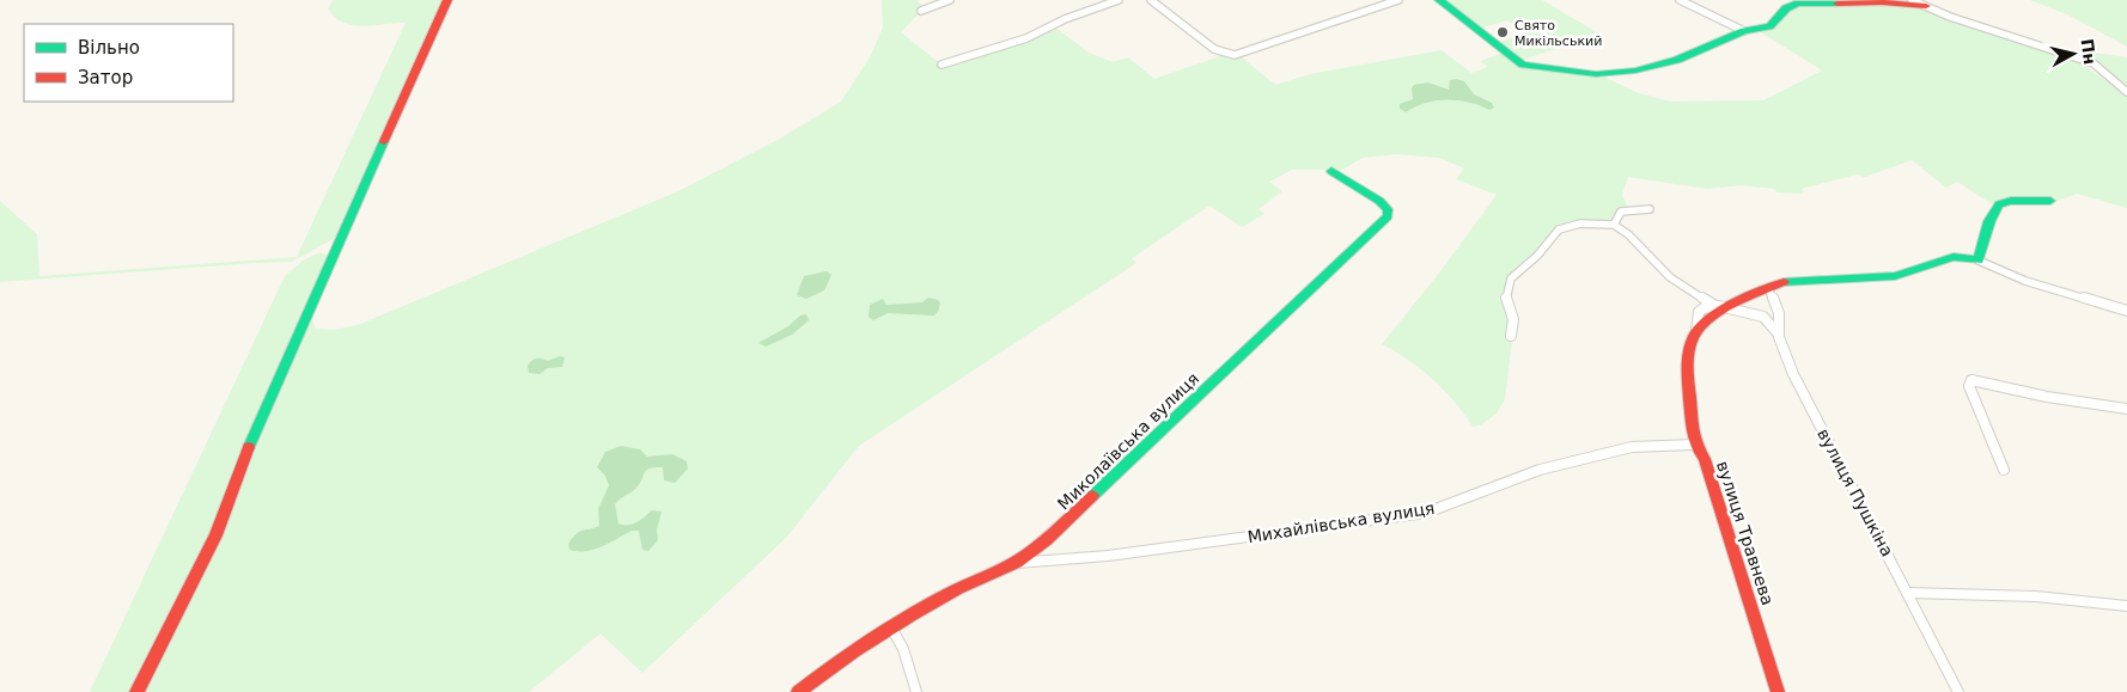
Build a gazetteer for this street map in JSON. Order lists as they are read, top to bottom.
{
  "streets": {
    "street": [
      "Миколаївська вулиця",
      "вулиця Пушкіна",
      "Михайлівська вулиця",
      "вулиця Травнева"
    ]
  },
  "crossings": [
    ["Миколаївська вулиця", "Михайлівська вулиця"],
    ["Михайлівська вулиця", "вулиця Травнева"]
  ],
  "places": ["Свято Микільський"],
  "legend": ["Вільно", "Затор"],
  "north": "right"
}
